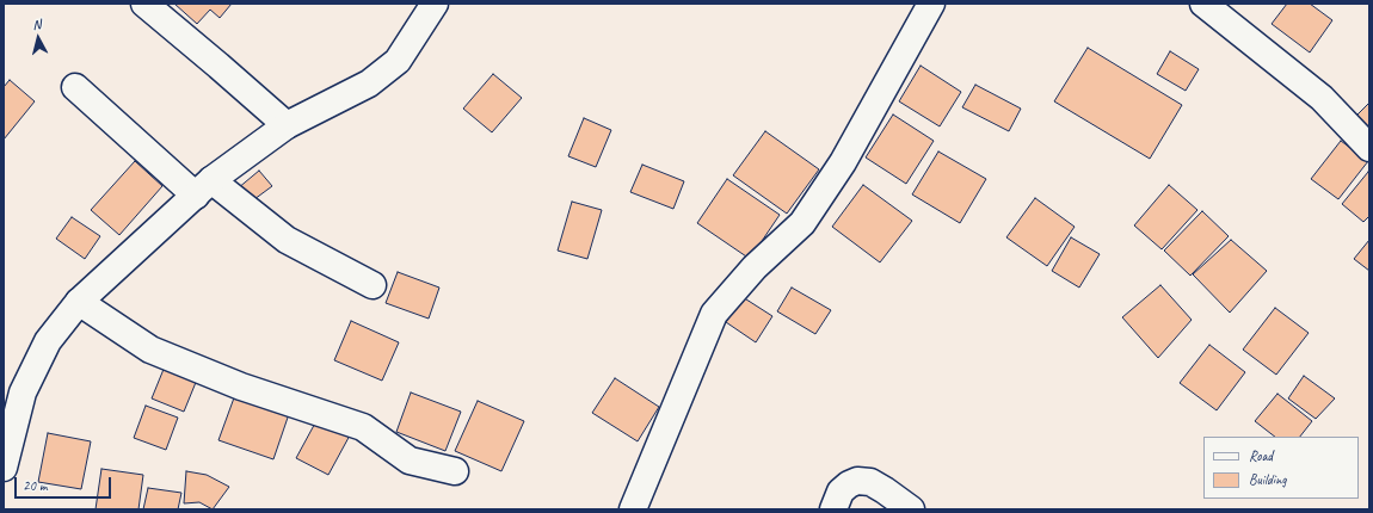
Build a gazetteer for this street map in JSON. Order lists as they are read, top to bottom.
{
  "legend": ["Road", "Building"],
  "scale_bar": "20 m",
  "north": "top"
}
